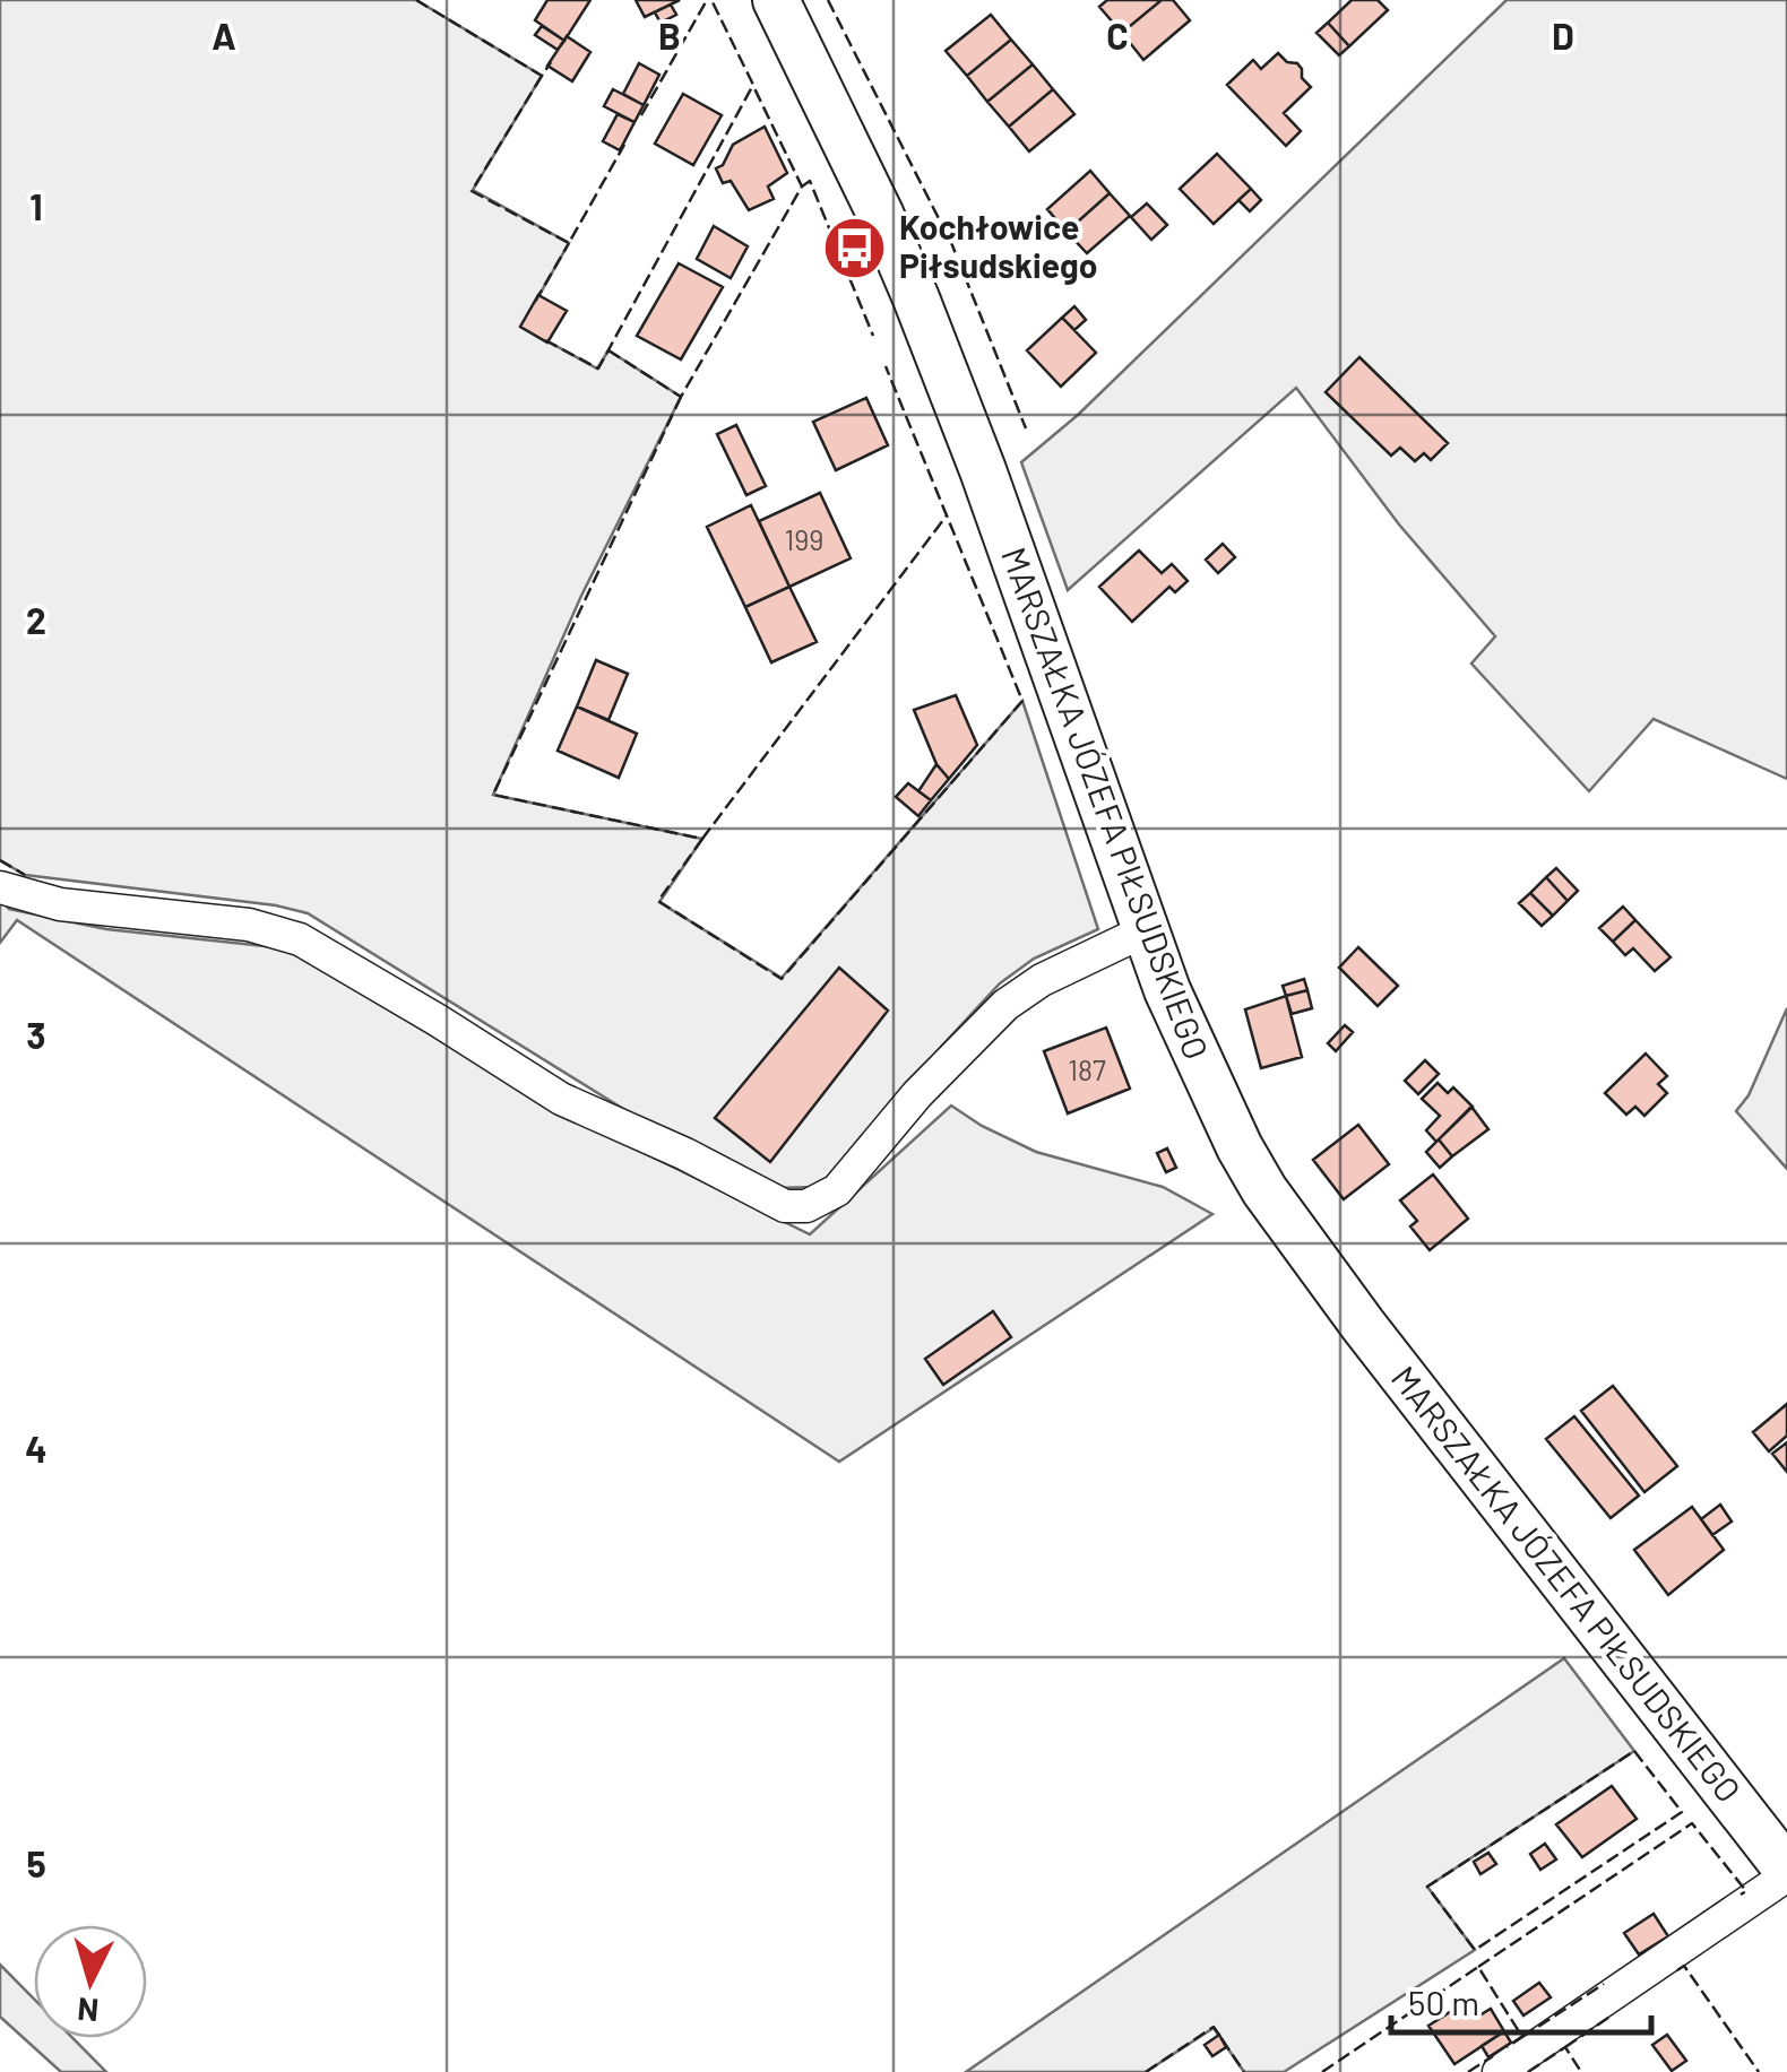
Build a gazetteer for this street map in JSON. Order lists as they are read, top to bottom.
{
  "streets": {
    "street": ["MARSZAŁKA JÓZEFA PIŁSUDSKIEGO"]
  },
  "places": {
    "bus stop": ["Kochłowice Piłsudskiego"]
  },
  "house_numbers": ["199", "187"],
  "scale_bar": "50 m",
  "north": "bottom",
  "grid": {
    "columns": [
      "A",
      "B",
      "C",
      "D"
    ],
    "rows": [
      "1",
      "2",
      "3",
      "4",
      "5"
    ]
  }
}
